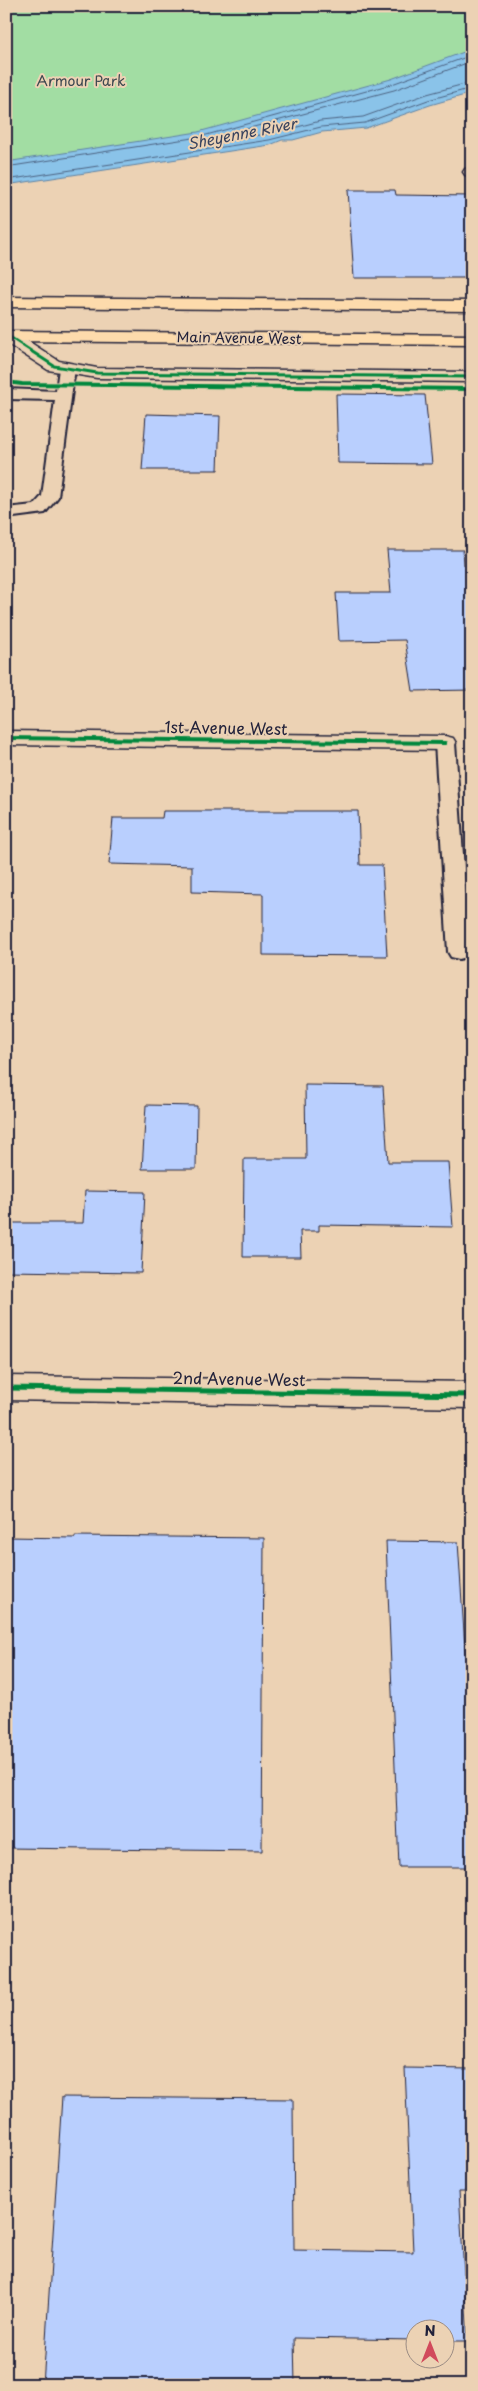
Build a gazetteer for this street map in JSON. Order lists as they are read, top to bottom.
{
  "streets": {
    "main road": ["Main Avenue West"],
    "street": ["1st Avenue West", "2nd Avenue West"]
  },
  "water": ["Sheyenne River"],
  "parks": ["Armour Park"],
  "north": "top"
}
